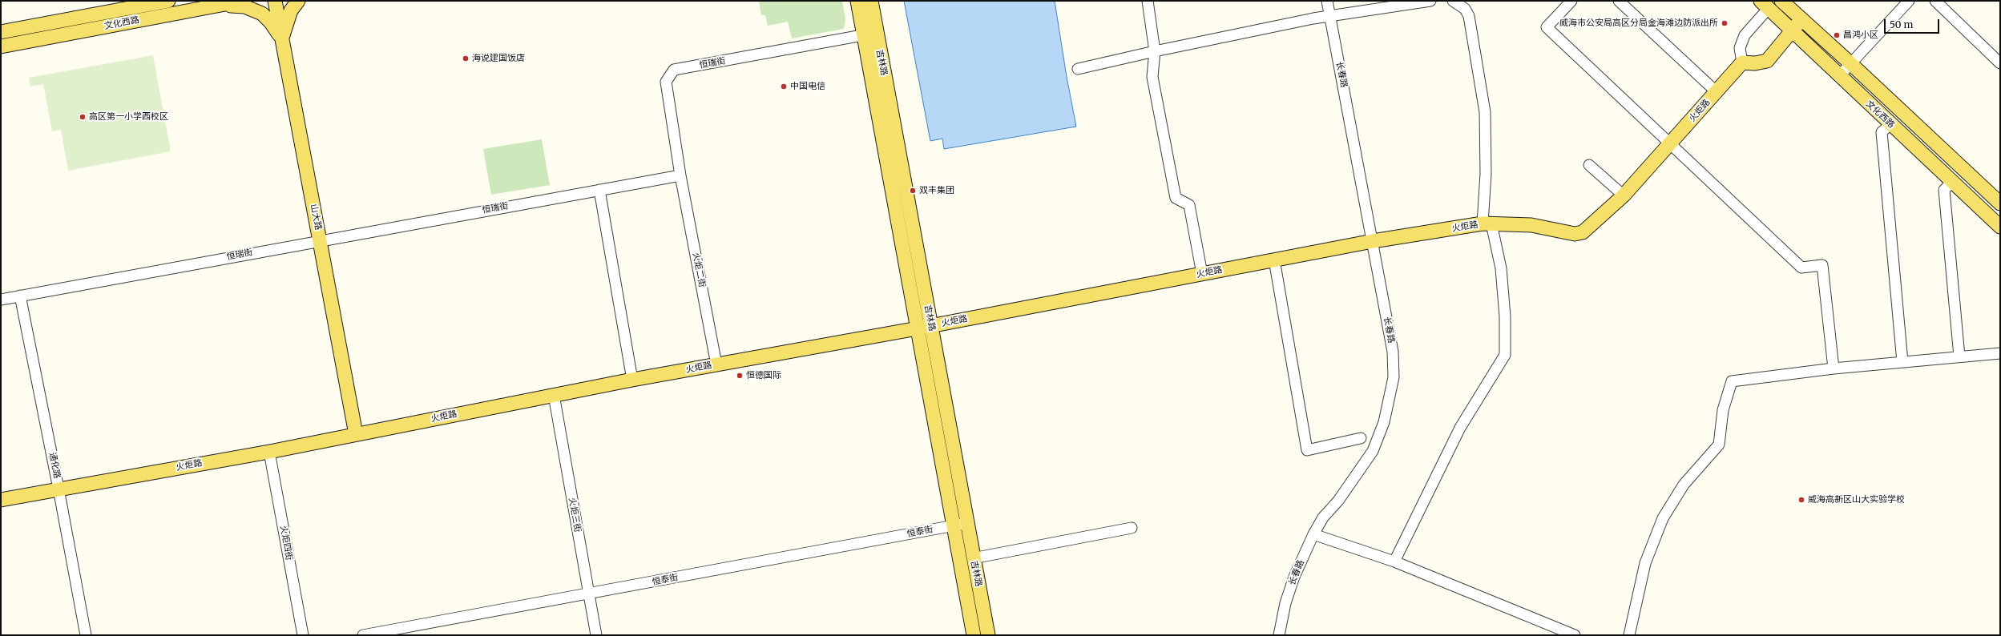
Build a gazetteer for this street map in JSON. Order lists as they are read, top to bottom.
{
  "streets": {
    "main road": [
      "文化西路",
      "吉林路",
      "火炬路",
      "山大路"
    ],
    "street": [
      "恒瑞街",
      "长春路",
      "火炬二街",
      "通化路",
      "火炬三街",
      "恒泰街",
      "火炬四街"
    ]
  },
  "crossings": [
    ["吉林路", "恒瑞街"],
    ["吉林路", "火炬路"],
    ["吉林路", "恒泰街"],
    ["恒瑞街", "山大路"],
    ["恒瑞街", "火炬二街"],
    ["恒瑞街", "通化路"],
    ["长春路", "火炬路"],
    ["火炬路", "山大路"],
    ["火炬路", "火炬二街"],
    ["火炬路", "通化路"],
    ["火炬路", "火炬三街"],
    ["火炬路", "火炬四街"],
    ["火炬三街", "恒泰街"]
  ],
  "places": [
    "威海市公安局高区分局金海滩边防派出所",
    "昌鸿小区",
    "海说建国饭店",
    "中国电信",
    "高区第一小学西校区",
    "双丰集团",
    "恒德国际",
    "威海高新区山大实验学校"
  ],
  "scale_bar": "50 m"
}
